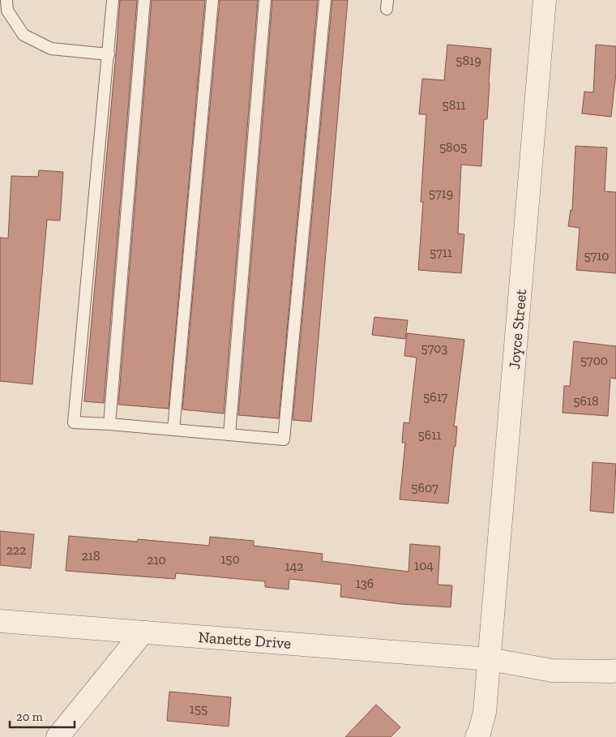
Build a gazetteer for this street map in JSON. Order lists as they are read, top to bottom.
{
  "streets": {
    "street": ["Joyce Street", "Nanette Drive"]
  },
  "crossings": [
    ["Joyce Street", "Nanette Drive"]
  ],
  "house_numbers": [
    "5819",
    "5811",
    "5805",
    "5719",
    "5711",
    "5710",
    "5703",
    "5700",
    "5617",
    "5618",
    "5611",
    "5607",
    "222",
    "218",
    "150",
    "210",
    "104",
    "142",
    "136",
    "155"
  ],
  "scale_bar": "20 m"
}
